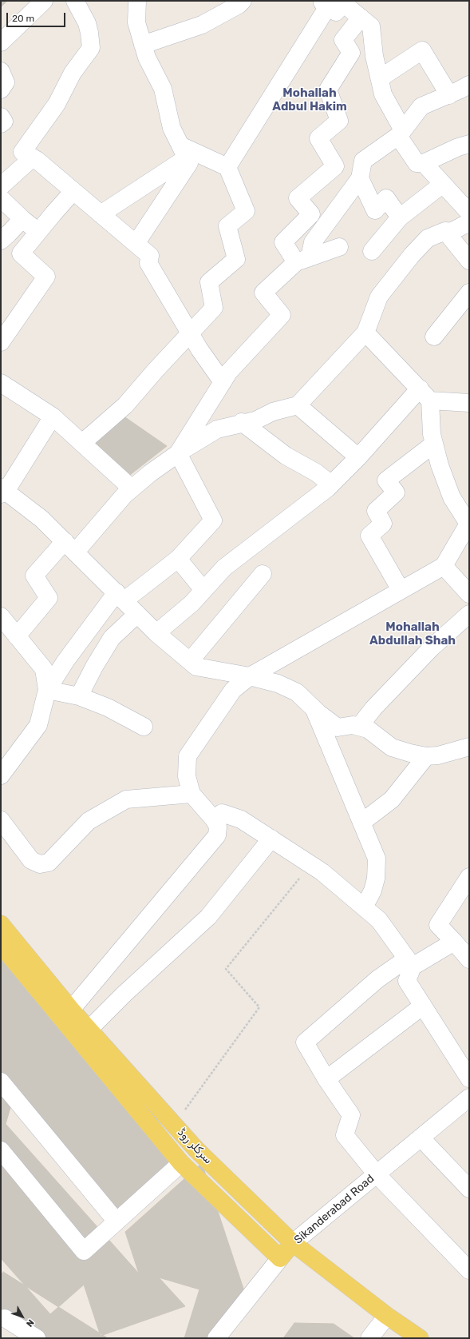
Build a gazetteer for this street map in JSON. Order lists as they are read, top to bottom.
{
  "streets": {
    "main road": ["سرکلر روڈ", "Sikanderabad Road"]
  },
  "crossings": [
    ["سرکلر روڈ", "Sikanderabad Road"]
  ],
  "districts": ["Mohallah Adbul Hakim", "Mohallah Abdullah Shah"],
  "scale_bar": "20 m",
  "north": "bottom right"
}
